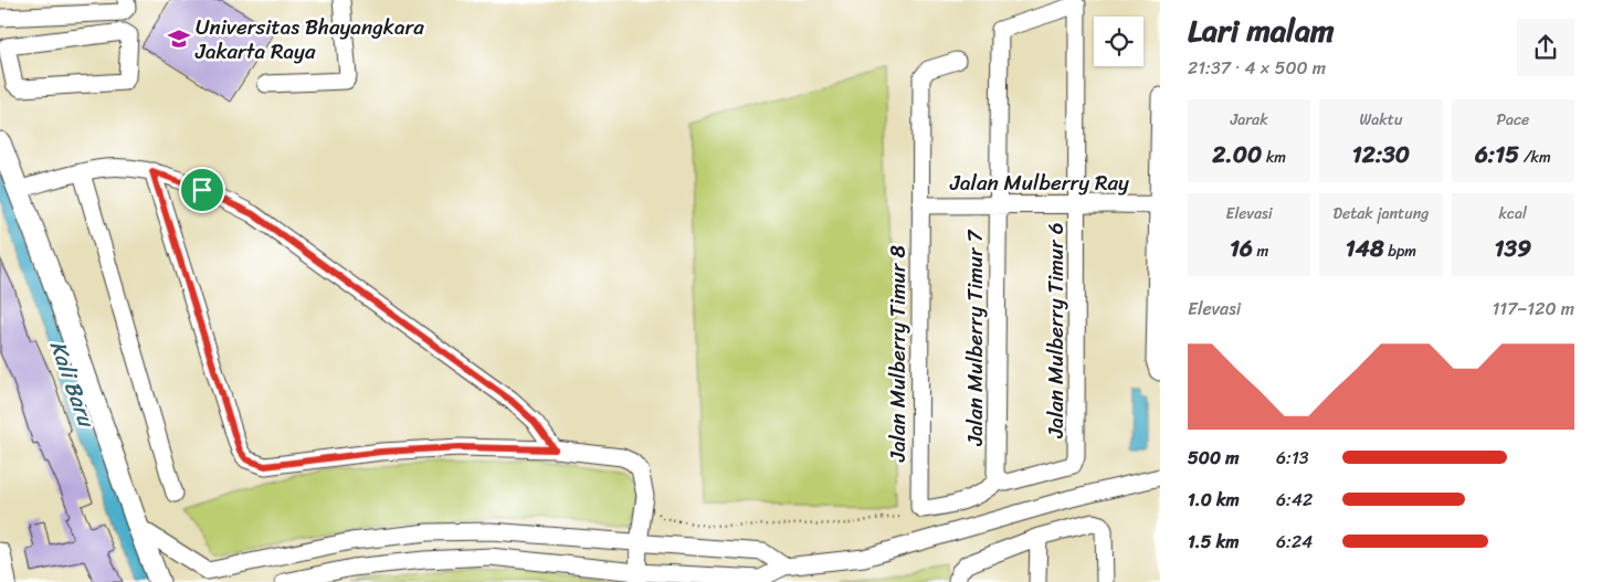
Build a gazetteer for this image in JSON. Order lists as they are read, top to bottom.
{
  "streets": {
    "street": [
      "Jalan Mulberry Ray",
      "Jalan Mulberry Timur 6",
      "Jalan Mulberry Timur 7",
      "Jalan Mulberry Timur 8"
    ]
  },
  "crossings": [
    ["Jalan Mulberry Ray", "Jalan Mulberry Timur 6"],
    ["Jalan Mulberry Ray", "Jalan Mulberry Timur 7"],
    ["Jalan Mulberry Ray", "Jalan Mulberry Timur 8"],
    ["Jalan Mulberry Timur 6", "Jalan Mulberry Timur 7"],
    ["Jalan Mulberry Timur 6", "Jalan Mulberry Timur 8"],
    ["Jalan Mulberry Timur 7", "Jalan Mulberry Timur 8"]
  ],
  "water": ["Kali Baru"],
  "places": {
    "school or university": ["Universitas Bhayangkara Jakarta Raya"]
  },
  "page": {
    "heading": ["Lari malam", "21:37 · 4 × 500 m"],
    "stats": [
      ["Jarak", "2.00 km"],
      ["Waktu", "12:30"],
      ["Pace", "6:15 /km"],
      ["Elevasi", "16 m"],
      ["Detak jantung", "148 bpm"],
      ["kcal", "139"]
    ],
    "chart": ["Elevasi", "117–120 m"],
    "list": [
      {
        "name": "500 m",
        "note": "6:13"
      },
      {
        "name": "1.0 km",
        "note": "6:42"
      },
      {
        "name": "1.5 km",
        "note": "6:24"
      }
    ]
  }
}
